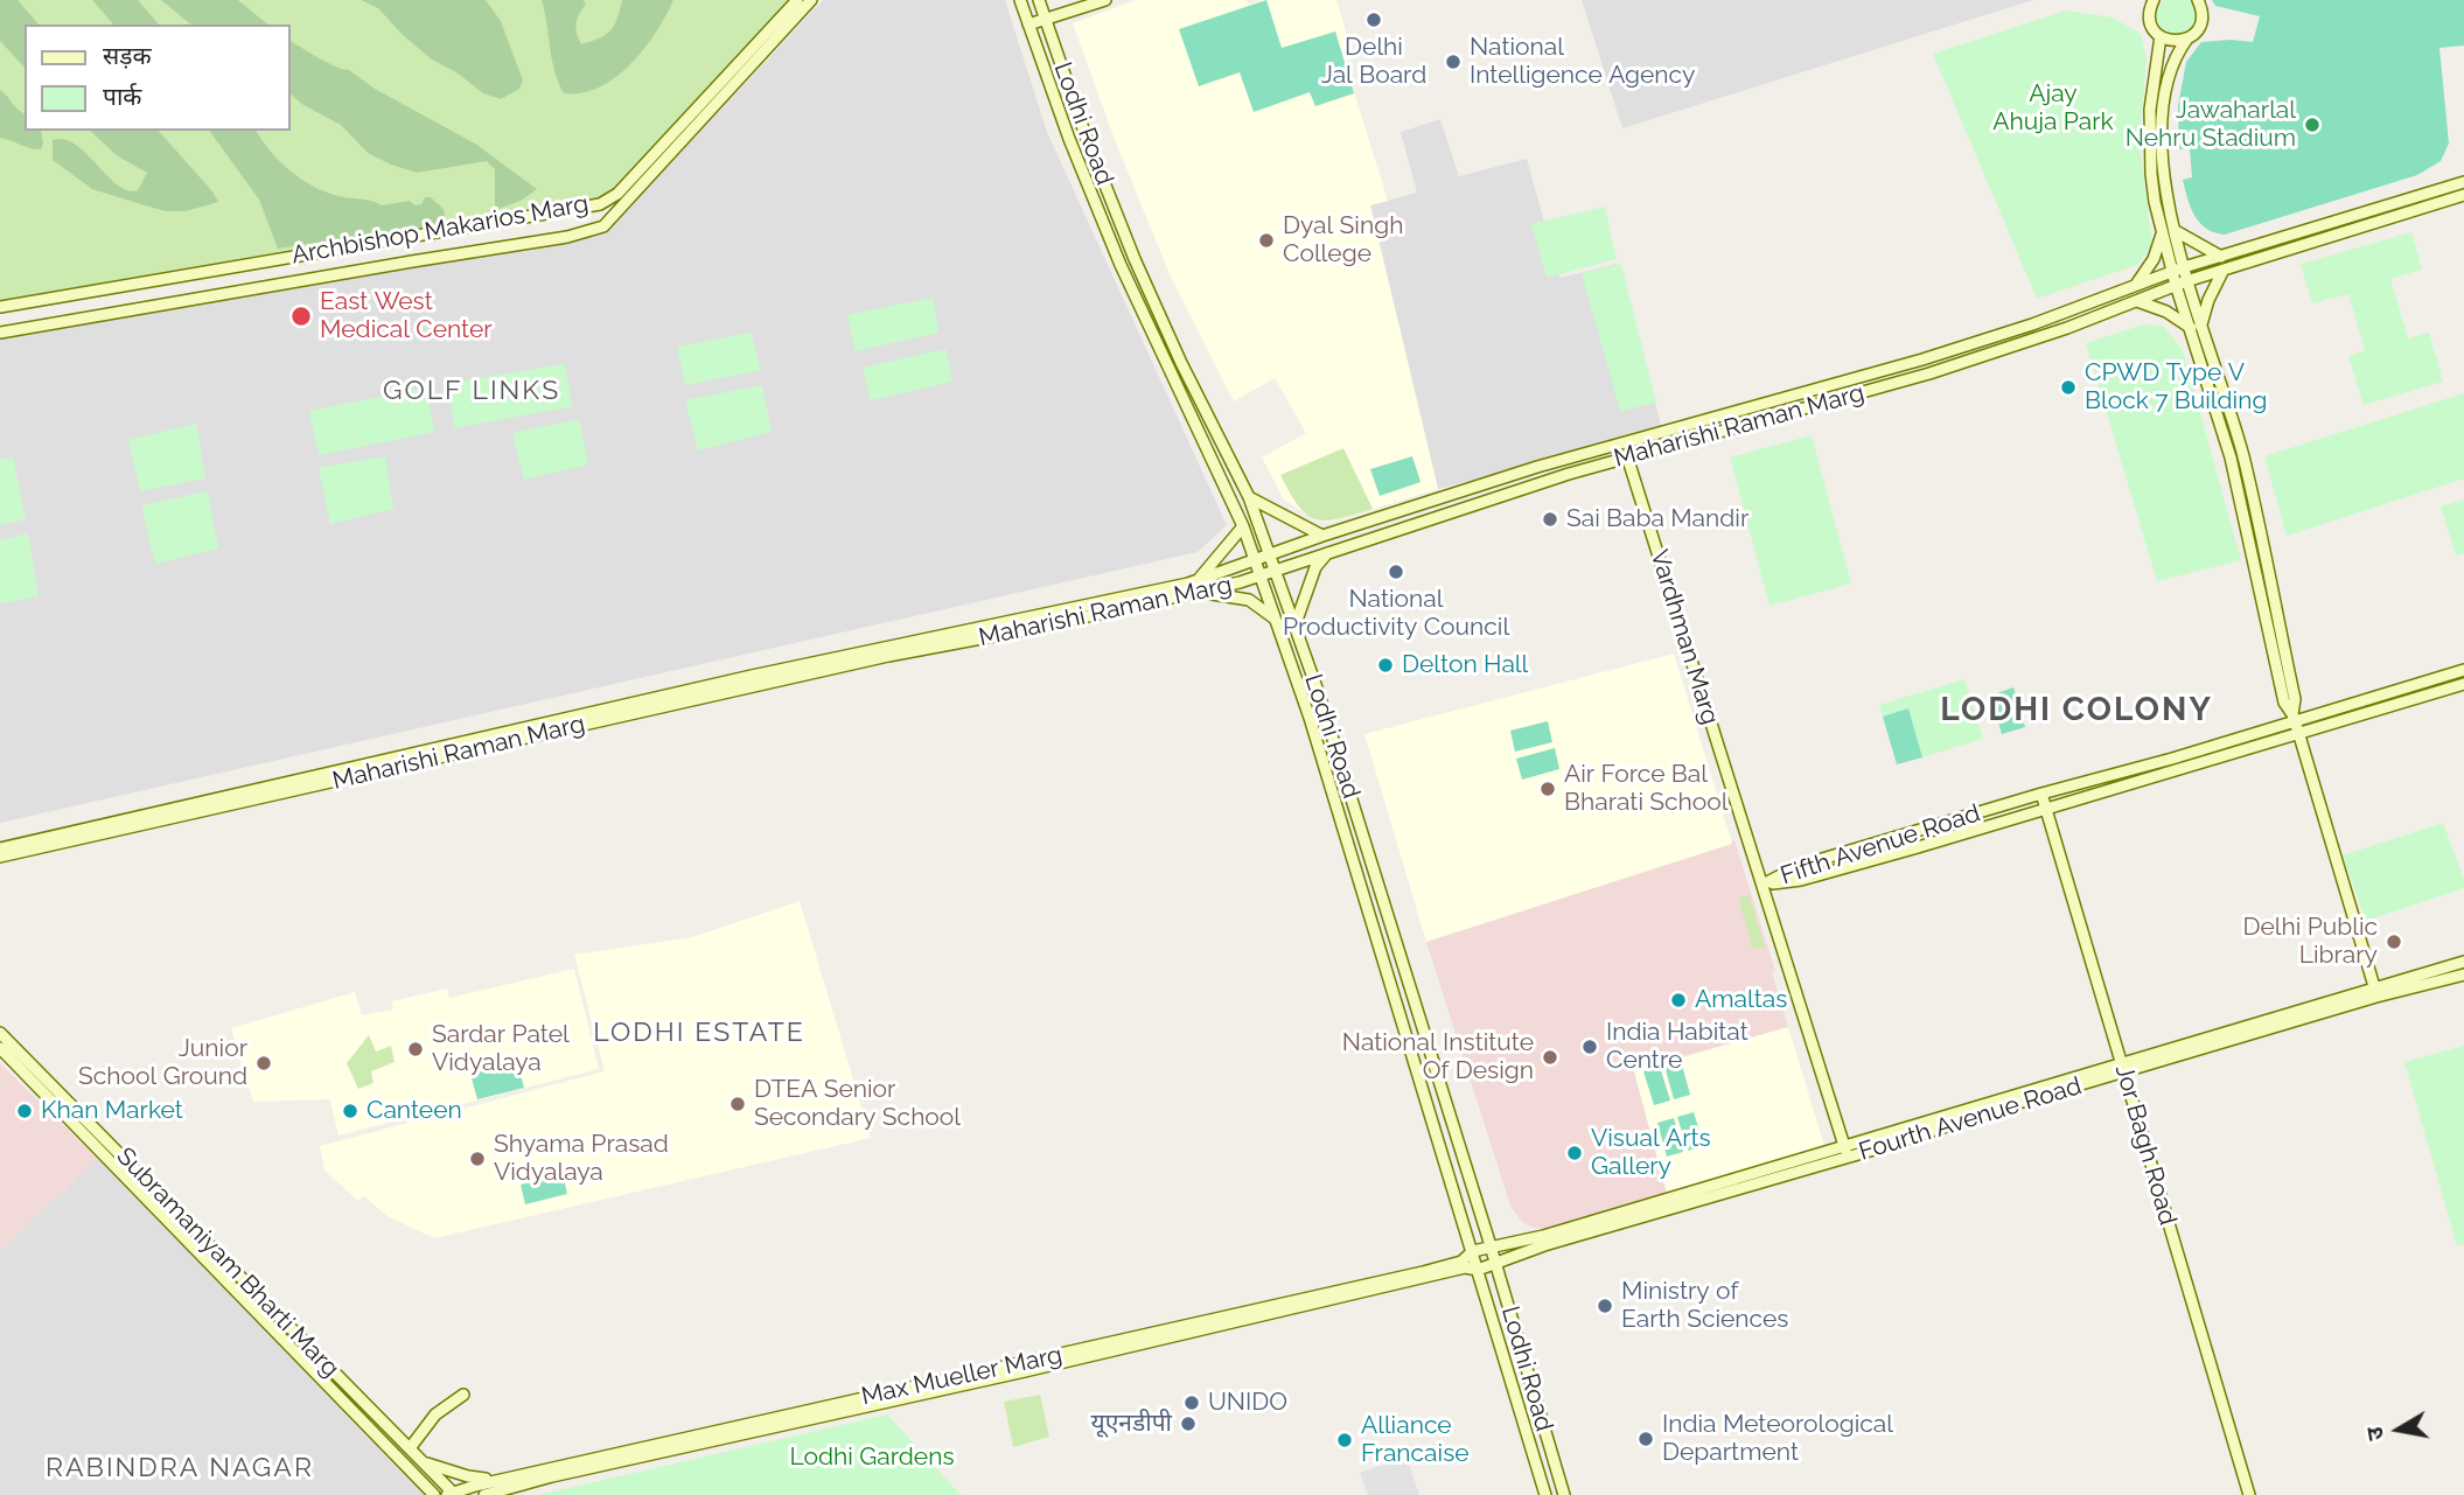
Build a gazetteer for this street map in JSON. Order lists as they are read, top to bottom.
{
  "streets": {
    "main road": [
      "Lodhi Road",
      "Archbishop Makarios Marg",
      "Maharishi Raman Marg",
      "Vardhman Marg",
      "Fifth Avenue Road",
      "Fourth Avenue Road",
      "Jor Bagh Road",
      "Subramaniyam Bharti Marg",
      "Max Mueller Marg"
    ]
  },
  "crossings": [
    ["Lodhi Road", "Maharishi Raman Marg"],
    ["Lodhi Road", "Fourth Avenue Road"],
    ["Lodhi Road", "Max Mueller Marg"],
    ["Maharishi Raman Marg", "Vardhman Marg"],
    ["Vardhman Marg", "Fifth Avenue Road"],
    ["Vardhman Marg", "Fourth Avenue Road"],
    ["Fifth Avenue Road", "Jor Bagh Road"],
    ["Fourth Avenue Road", "Jor Bagh Road"],
    ["Fourth Avenue Road", "Max Mueller Marg"],
    ["Subramaniyam Bharti Marg", "Max Mueller Marg"]
  ],
  "districts": [
    "GOLF LINKS",
    "LODHI COLONY",
    "LODHI ESTATE",
    "RABINDRA NAGAR"
  ],
  "parks": ["Ajay Ahuja Park", "Lodhi Gardens"],
  "places": [
    "Delhi Jal Board",
    "National Intelligence Agency",
    "Jawaharlal Nehru Stadium",
    "Dyal Singh College",
    "East West Medical Center",
    "CPWD Type V Block 7 Building",
    "Sai Baba Mandir",
    "National Productivity Council",
    "Delton Hall",
    "Air Force Bal Bharati School",
    "Delhi Public Library",
    "Amaltas",
    "India Habitat Centre",
    "Sardar Patel Vidyalaya",
    "National Institute Of Design",
    "Junior School Ground",
    "DTEA Senior Secondary School",
    "Khan Market",
    "Canteen",
    "Visual Arts Gallery",
    "Shyama Prasad Vidyalaya",
    "Ministry of Earth Sciences",
    "UNIDO",
    "यूएनडीपी",
    "India Meteorological Department",
    "Alliance Francaise"
  ],
  "legend": ["सड़क", "पार्क"],
  "north": "left"
}
